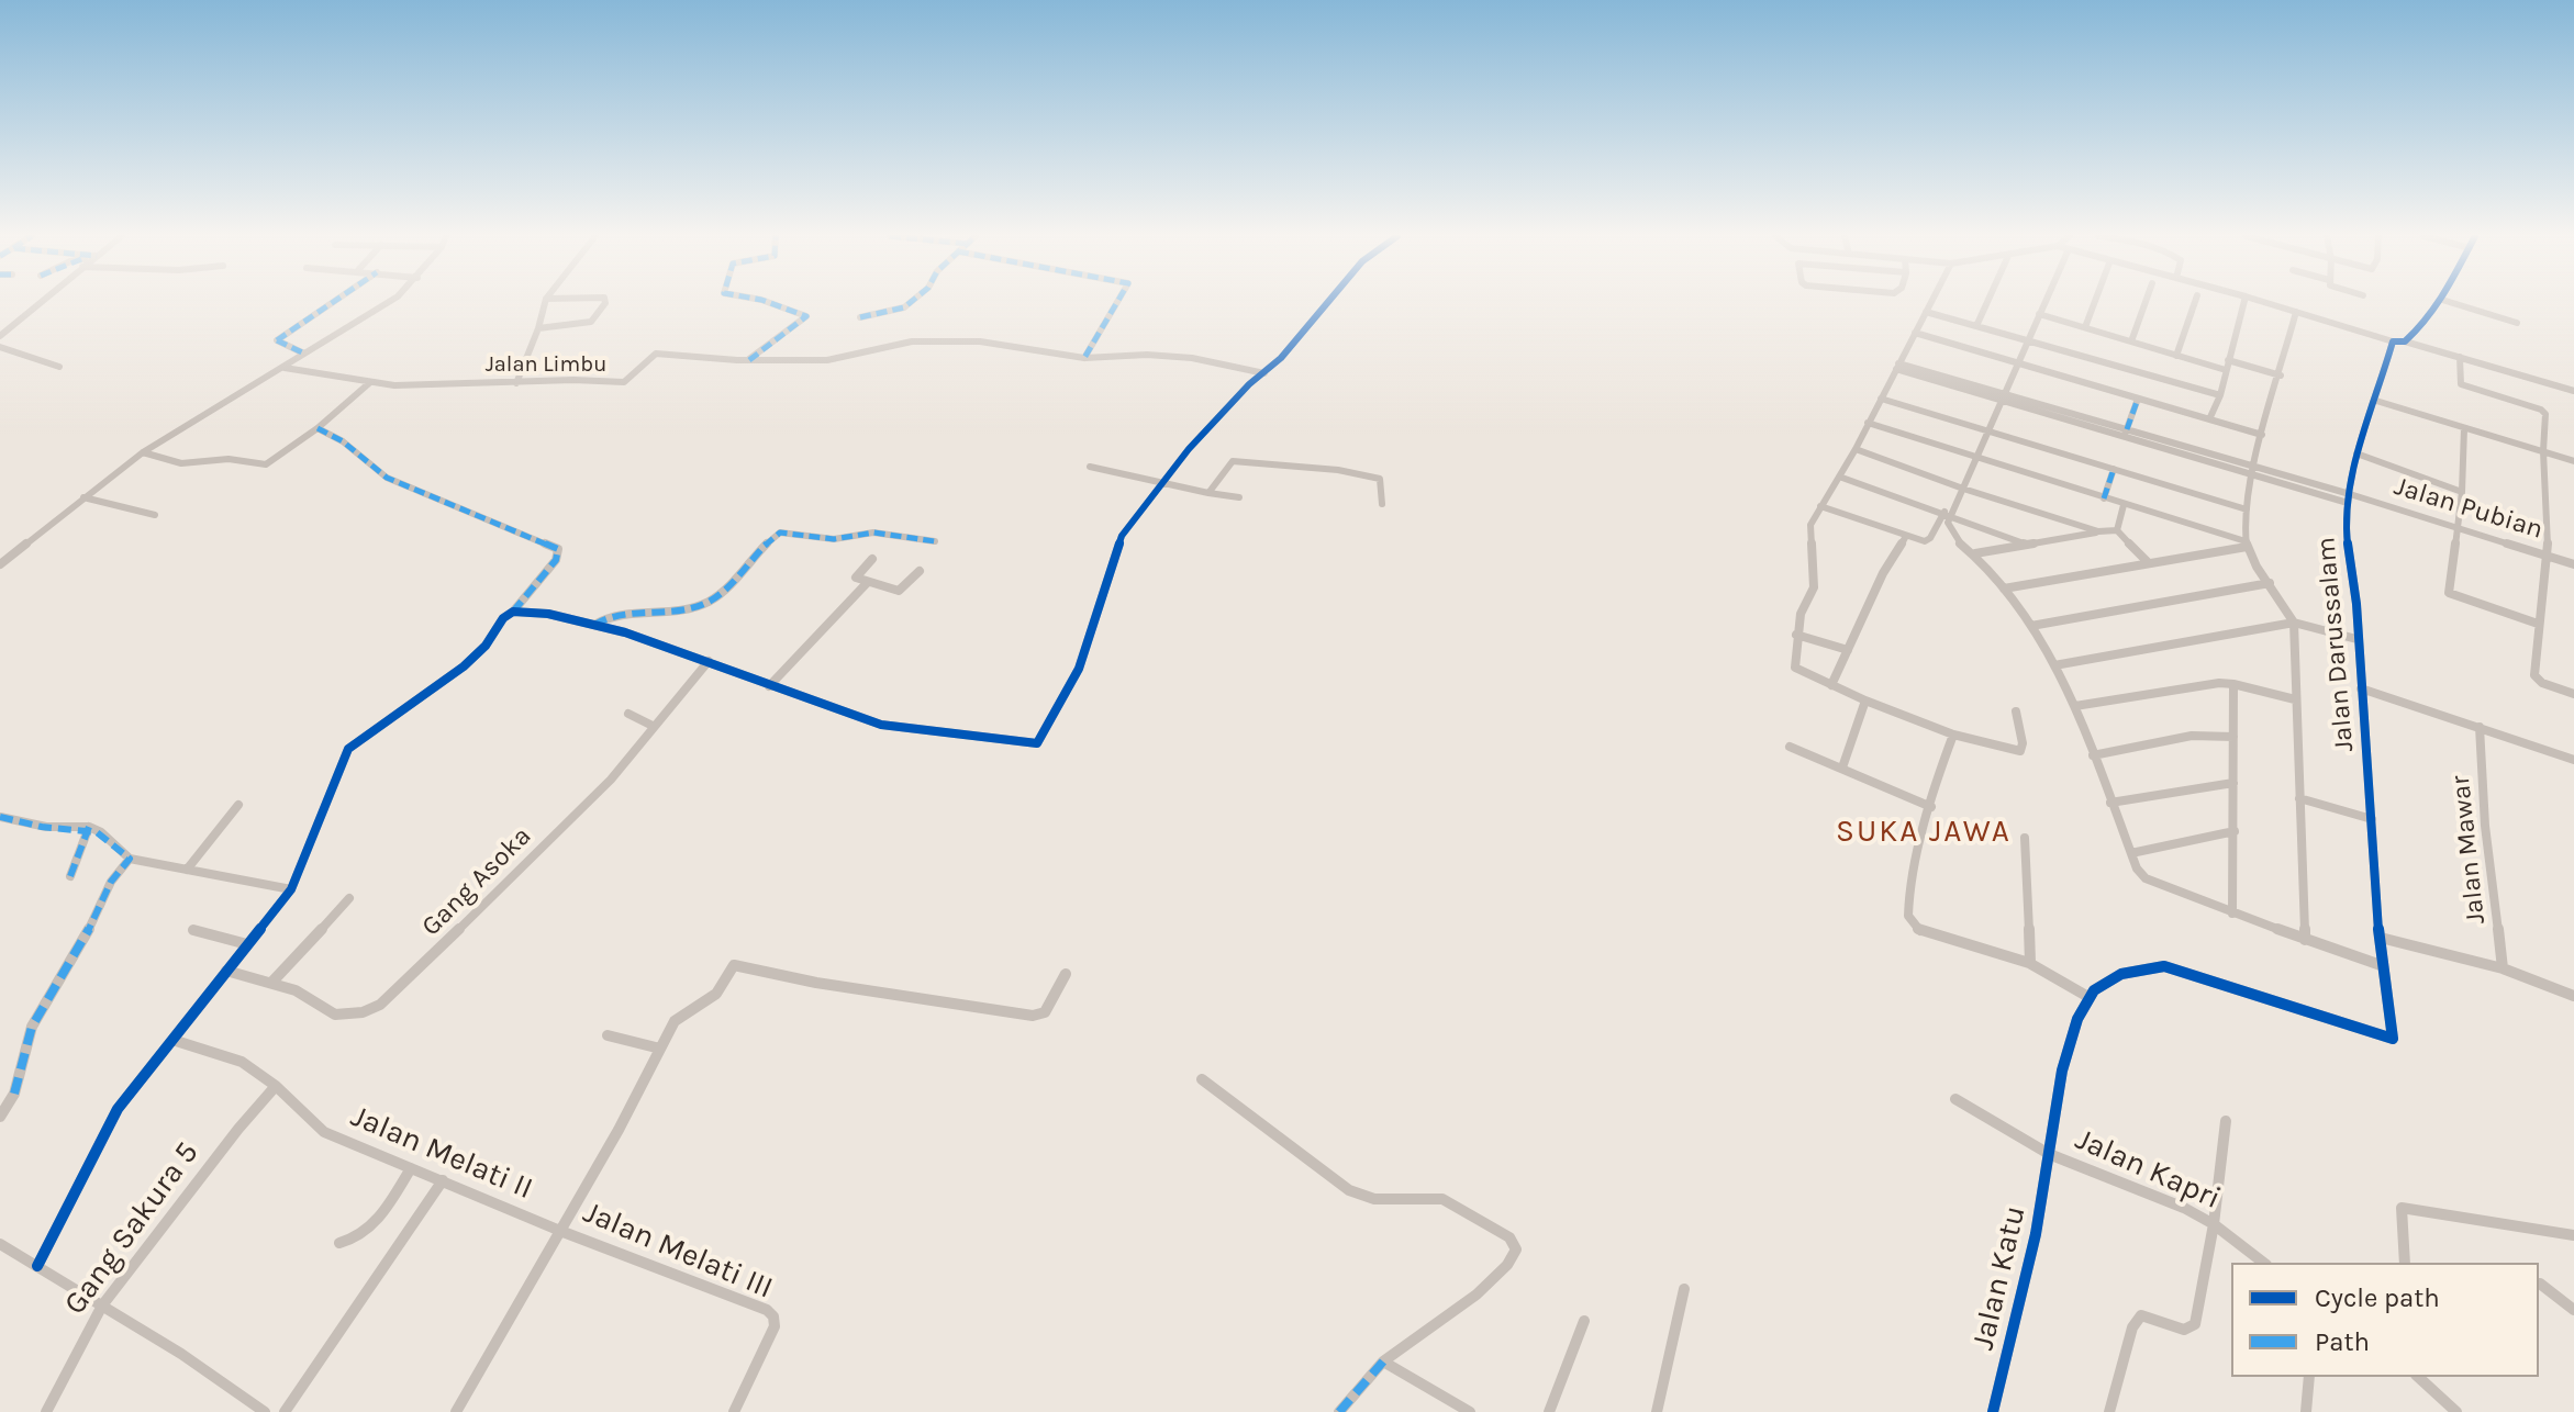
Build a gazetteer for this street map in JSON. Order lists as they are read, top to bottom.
{
  "streets": {
    "street": [
      "Jalan Limbu",
      "Jalan Pubian",
      "Jalan Darussalam",
      "Jalan Mawar",
      "Gang Asoka",
      "Jalan Melati II",
      "Jalan Kapri",
      "Gang Sakura 5",
      "Jalan Melati III",
      "Jalan Katu"
    ]
  },
  "crossings": [
    ["Jalan Pubian", "Jalan Darussalam"],
    ["Jalan Darussalam", "Jalan Katu"],
    ["Jalan Melati II", "Gang Sakura 5"],
    ["Jalan Melati II", "Jalan Melati III"],
    ["Jalan Kapri", "Jalan Katu"]
  ],
  "districts": ["SUKA JAWA"],
  "legend": ["Cycle path", "Path"]
}
